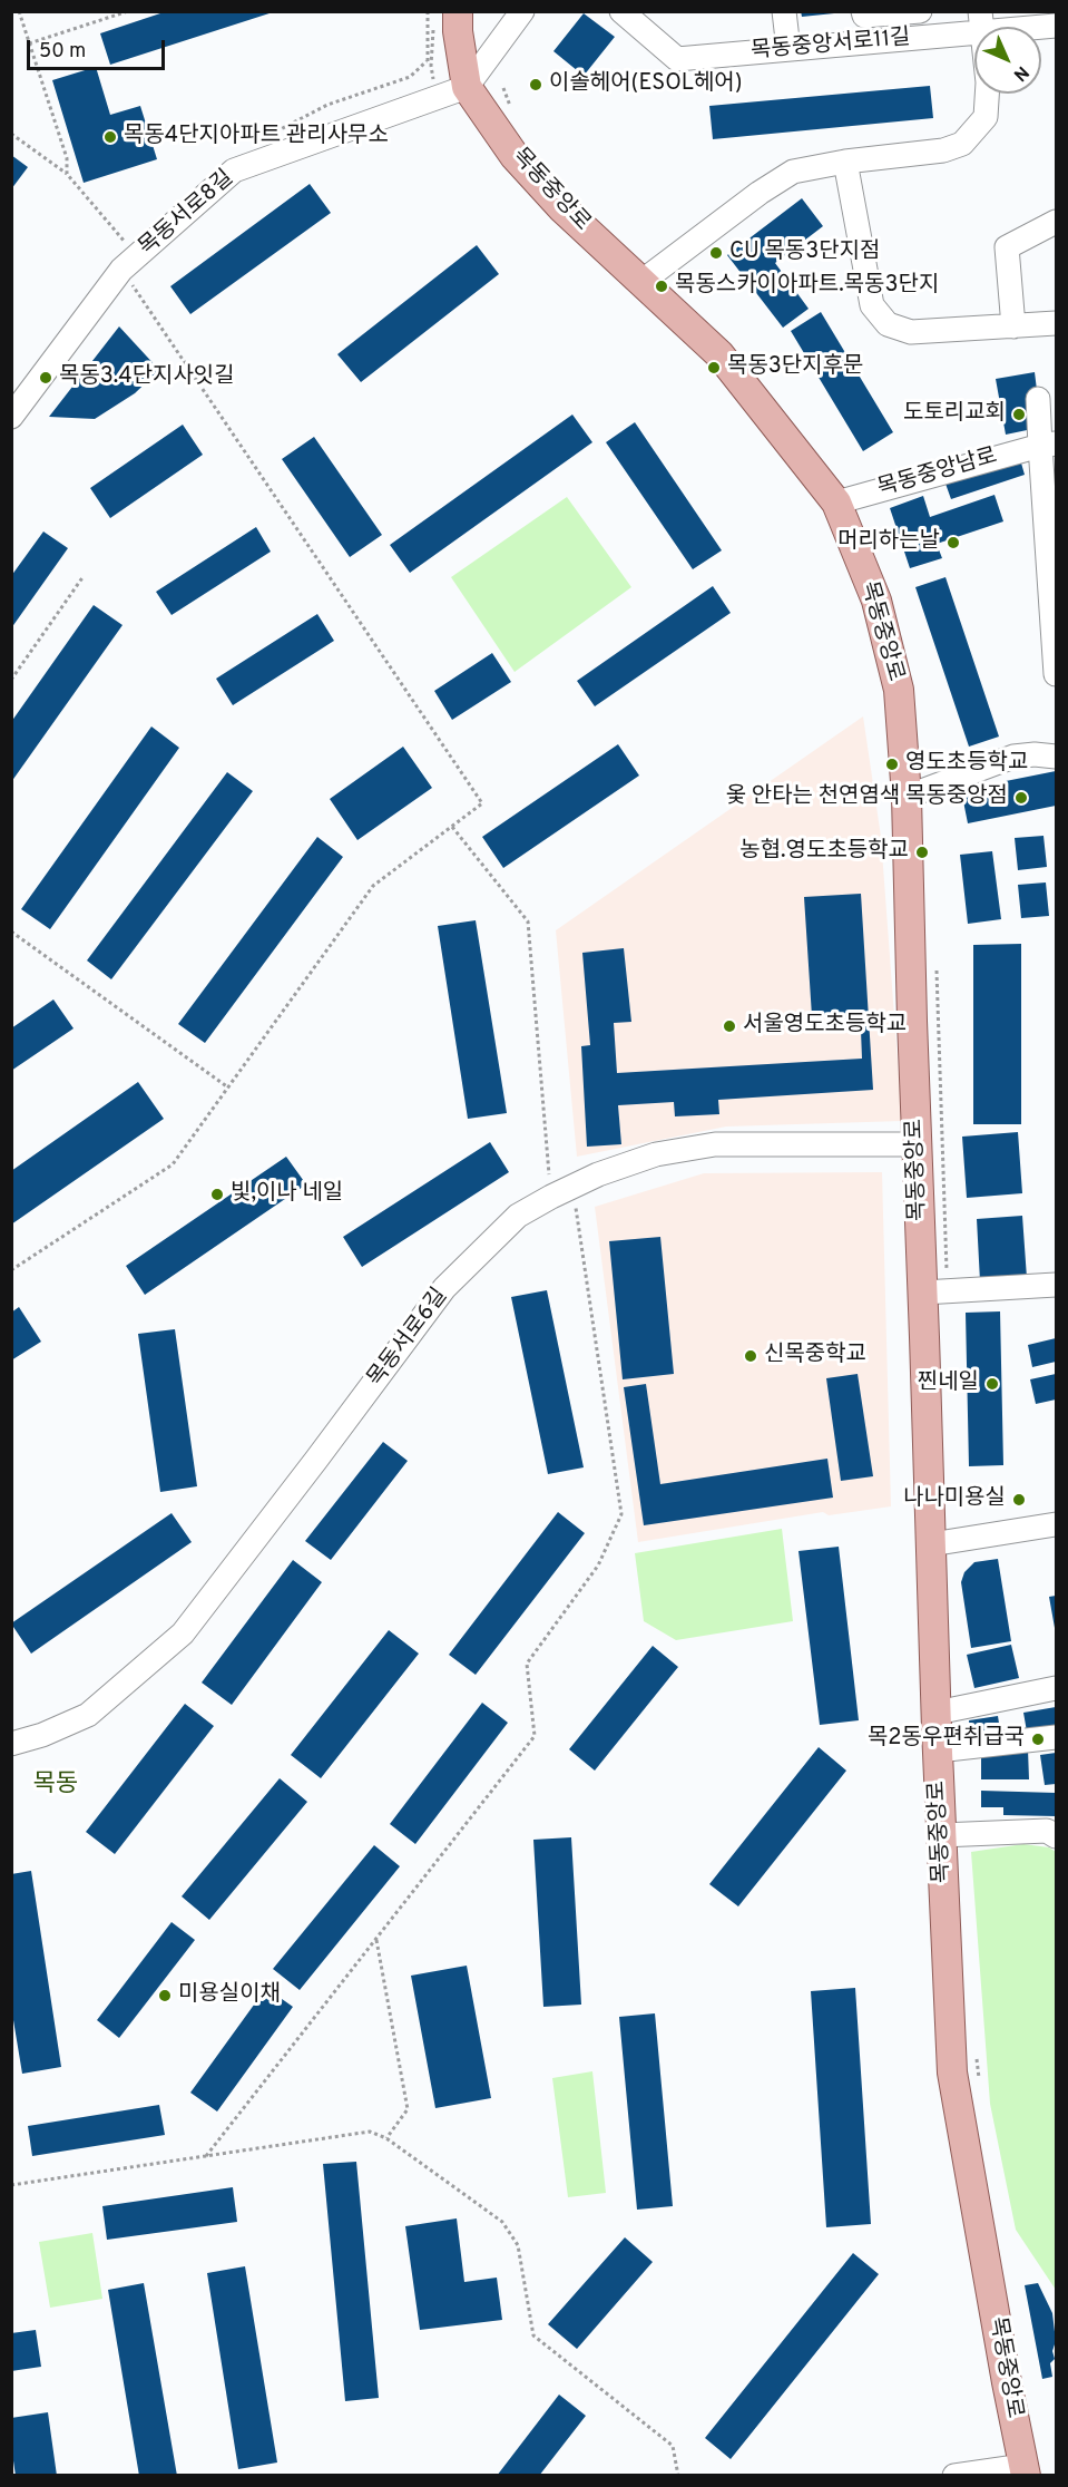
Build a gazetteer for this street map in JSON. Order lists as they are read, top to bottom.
{
  "streets": {
    "main road": ["목동중앙로"],
    "street": [
      "목동중앙서로11길",
      "목동서로8길",
      "목동중앙남로",
      "목동서로6길"
    ]
  },
  "crossings": [
    ["목동중앙로", "목동서로8길"],
    ["목동중앙로", "목동중앙남로"],
    ["목동중앙로", "목동서로6길"]
  ],
  "districts": ["목동"],
  "places": [
    "이솔헤어(ESOL헤어)",
    "목동4단지아파트 관리사무소",
    "CU 목동3단지점",
    "목동스카이아파트.목동3단지",
    "목동3단지후문",
    "목동3.4단지사잇길",
    "도토리교회",
    "머리하는날",
    "영도초등학교",
    "옻 안타는 천연염색 목동중앙점",
    "농협.영도초등학교",
    "서울영도초등학교",
    "빛,이나 네일",
    "신목중학교",
    "찐네일",
    "나나미용실",
    "목2동우편취급국",
    "미용실이채"
  ],
  "scale_bar": "50 m",
  "north": "bottom right"
}
